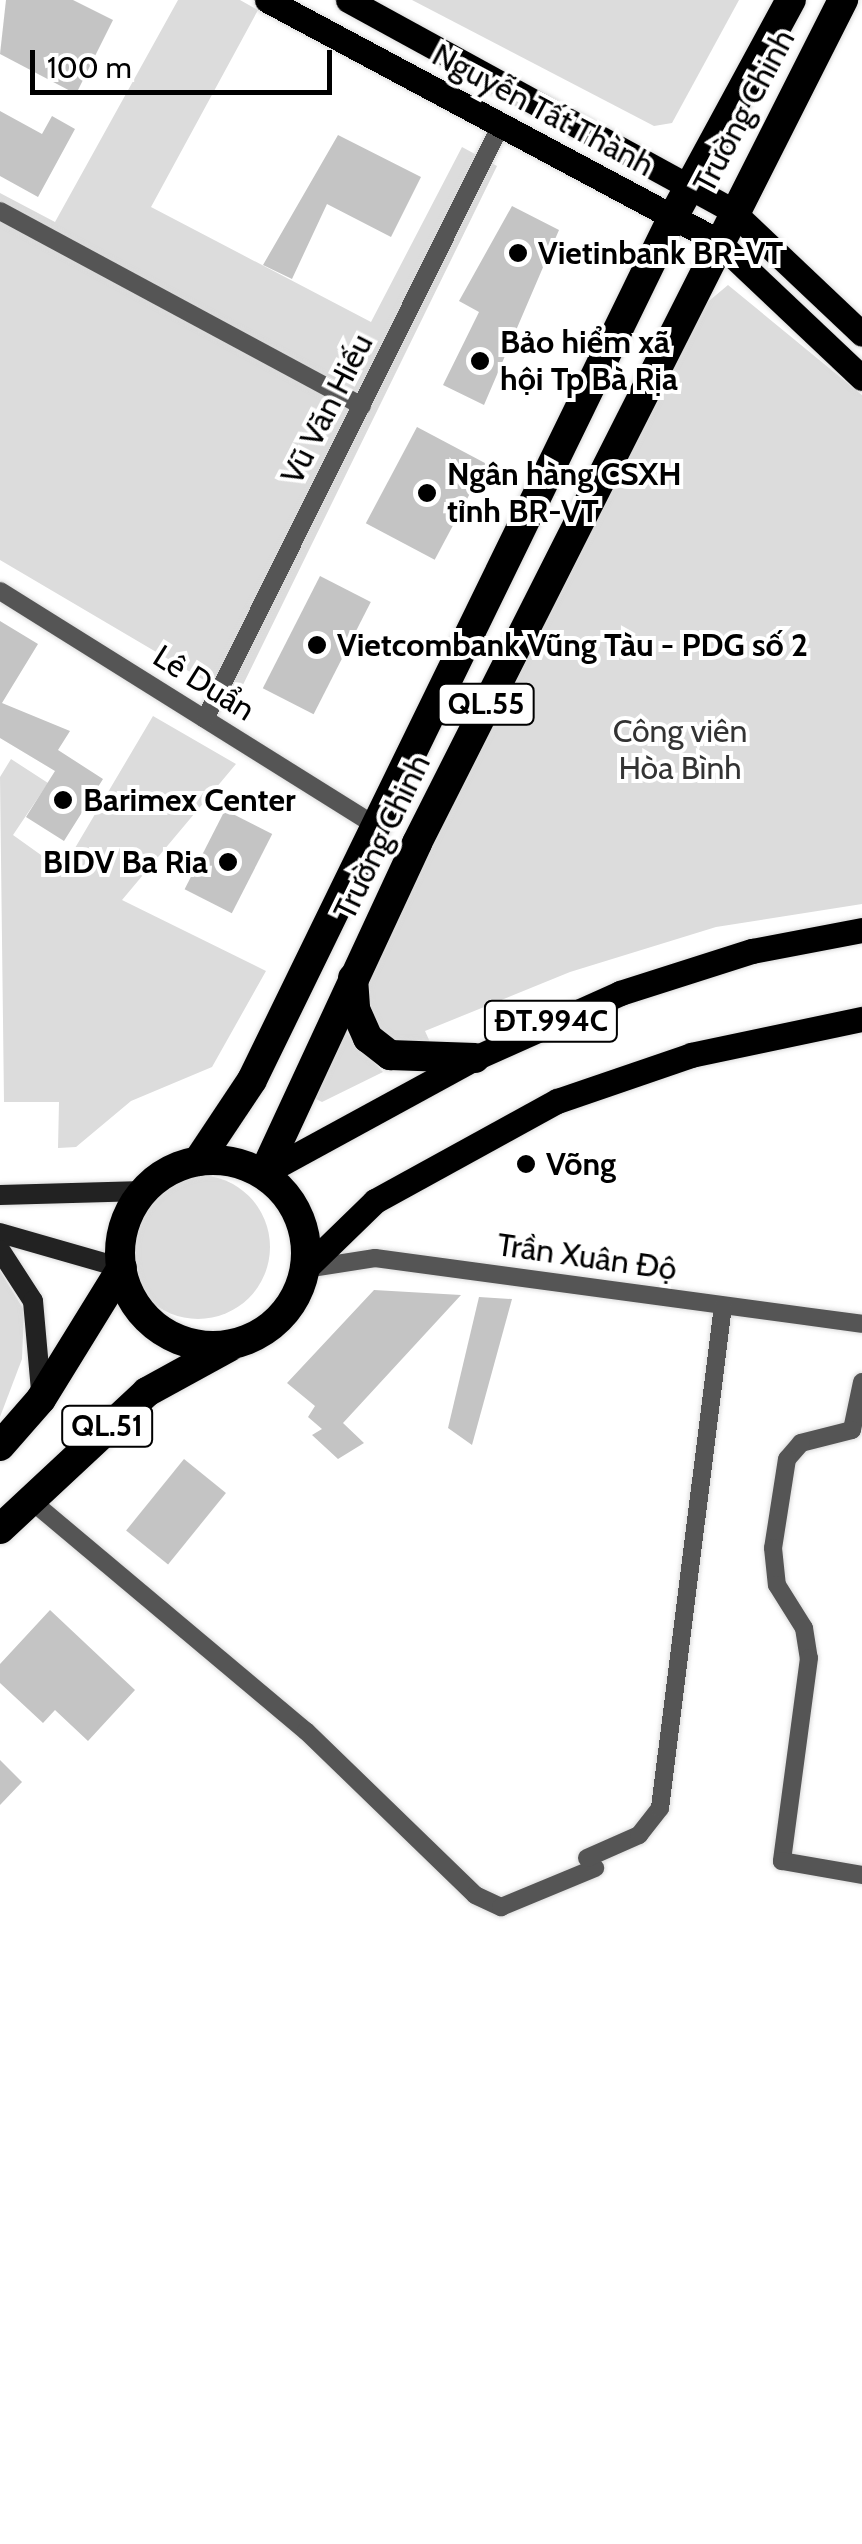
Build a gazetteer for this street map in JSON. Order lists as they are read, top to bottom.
{
  "streets": {
    "highway": ["Trường Chinh", "QL.55", "QL.51"],
    "main road": ["Nguyễn Tất Thành", "ĐT.994C"],
    "street": ["Vũ Văn Hiếu", "Lê Duẩn", "Trần Xuân Độ"]
  },
  "crossings": [
    ["Nguyễn Tất Thành", "Trường Chinh"],
    ["Nguyễn Tất Thành", "Vũ Văn Hiếu"],
    ["Trường Chinh", "Lê Duẩn"],
    ["Trường Chinh", "ĐT.994C"],
    ["Trường Chinh", "Trần Xuân Độ"],
    ["Trường Chinh", "QL.51"],
    ["Vũ Văn Hiếu", "Lê Duẩn"],
    ["ĐT.994C", "Trần Xuân Độ"],
    ["ĐT.994C", "QL.51"],
    ["Trần Xuân Độ", "QL.51"]
  ],
  "parks": ["Công viên Hòa Bình"],
  "places": [
    "Vietinbank BR-VT",
    "Bảo hiểm xã hội Tp Bà Rịa",
    "Ngân hàng CSXH tỉnh BR-VT",
    "Vietcombank Vũng Tàu - PDG số 2",
    "Barimex Center",
    "BIDV Ba Ria",
    "Võng"
  ],
  "scale_bar": "100 m"
}
